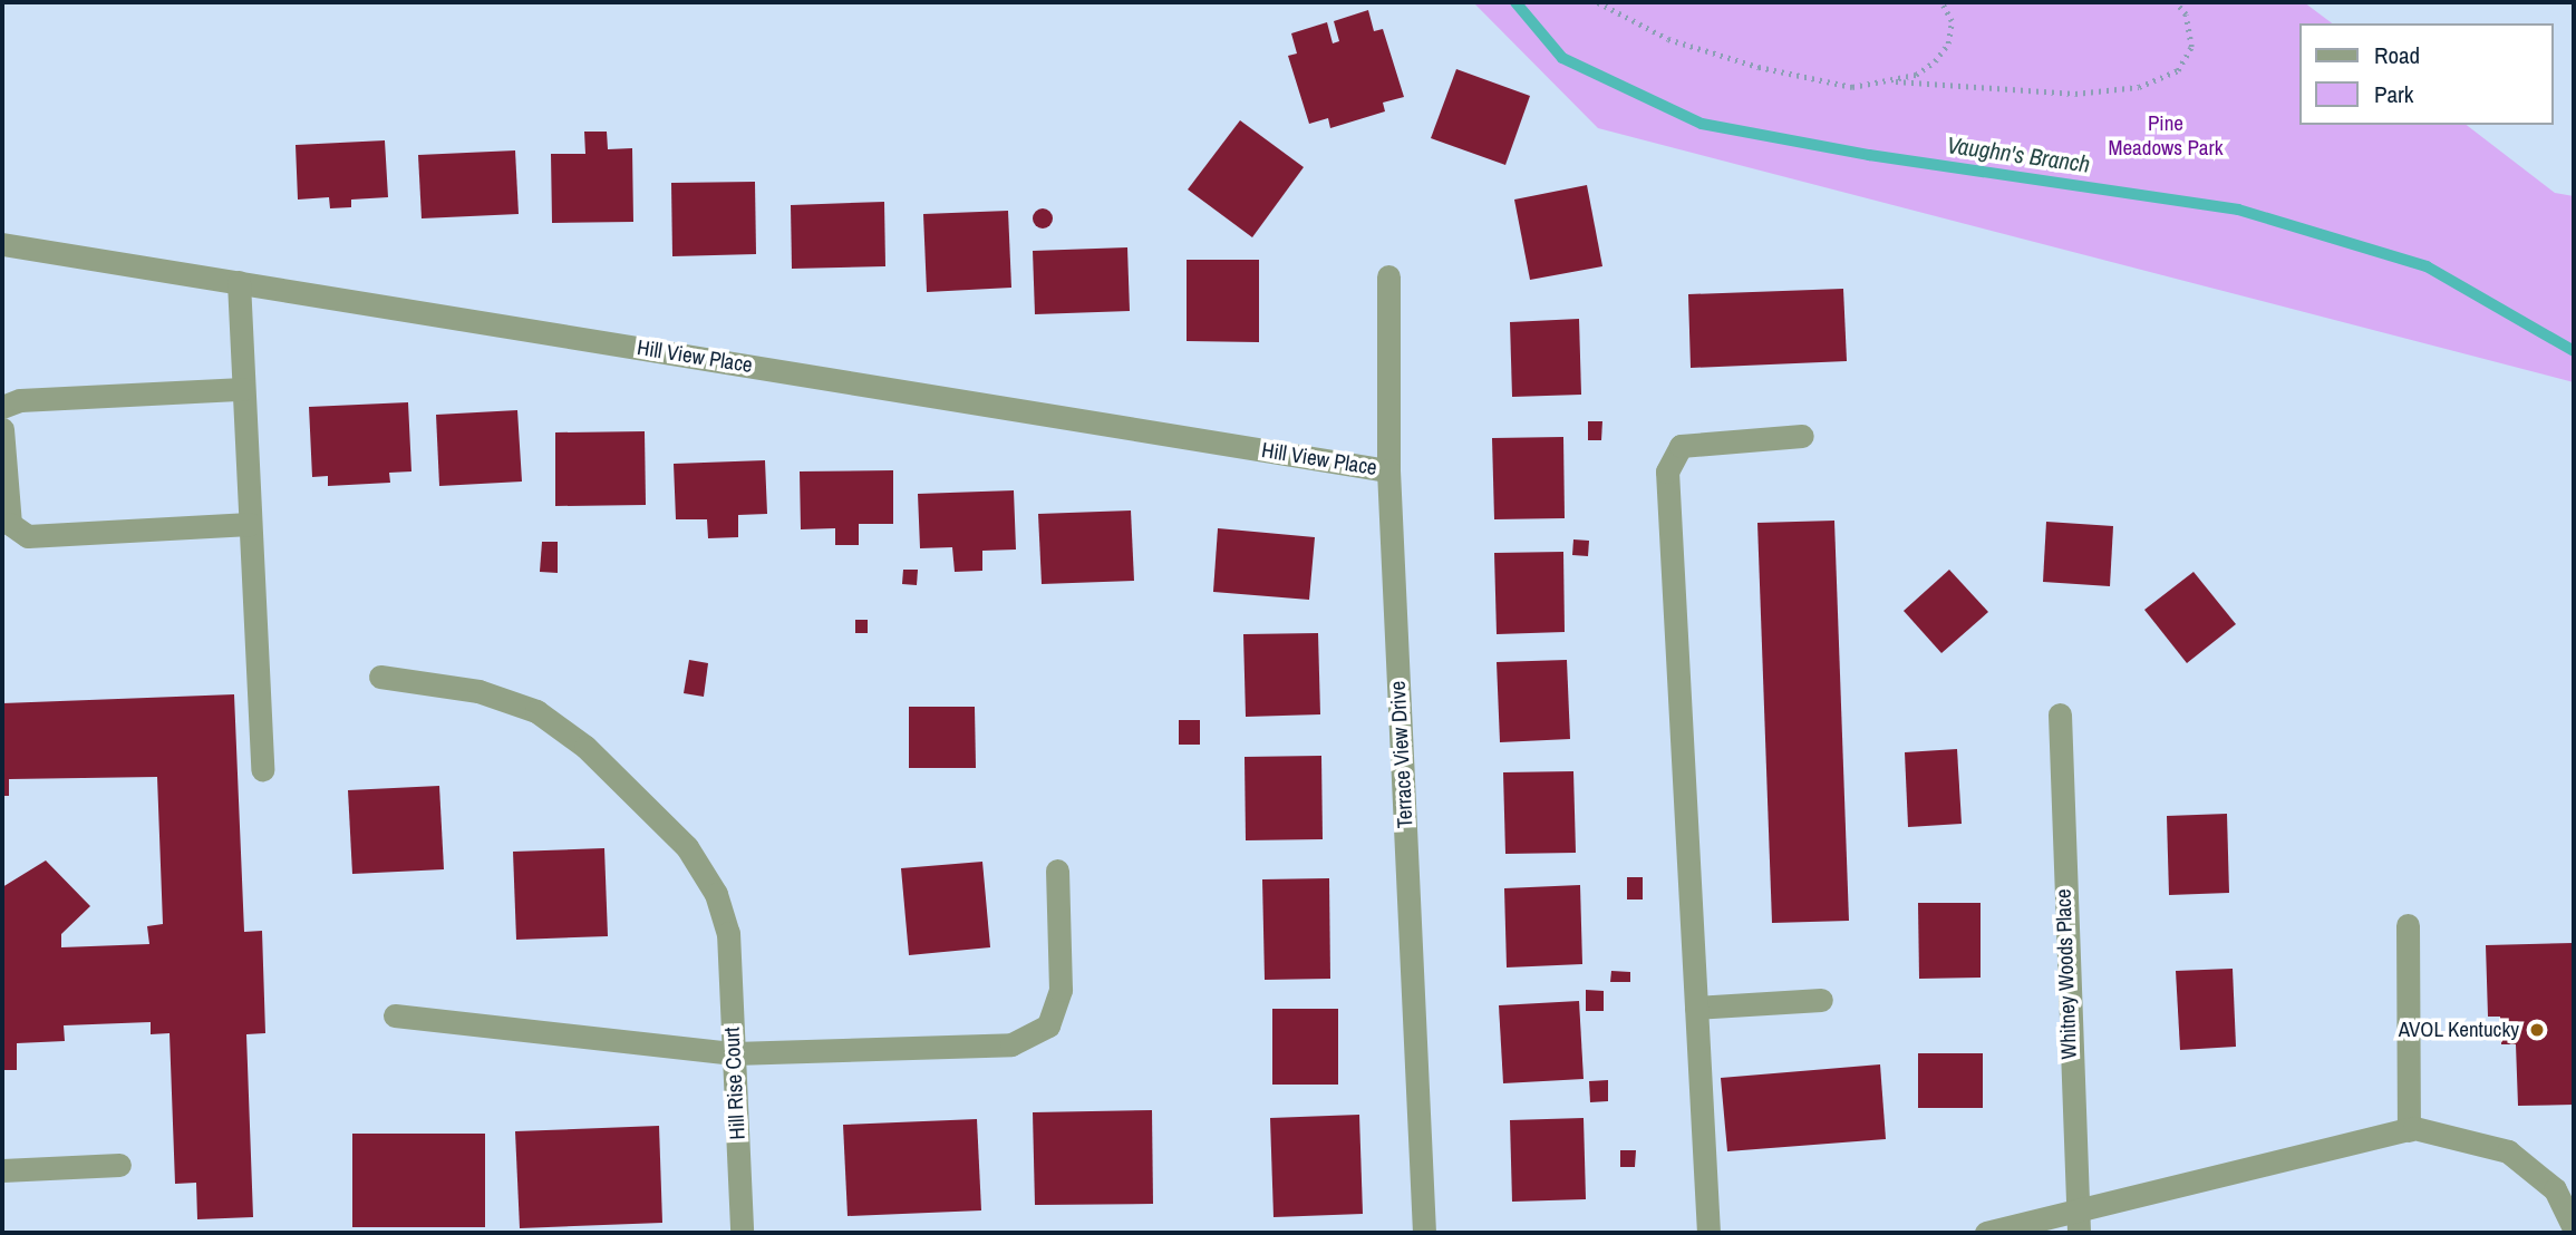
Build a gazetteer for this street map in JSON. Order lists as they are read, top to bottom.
{
  "streets": {
    "street": [
      "Hill View Place",
      "Terrace View Drive",
      "Whitney Woods Place",
      "Hill Rise Court"
    ]
  },
  "crossings": [
    ["Hill View Place", "Terrace View Drive"]
  ],
  "water": ["Vaughn's Branch"],
  "parks": ["Pine Meadows Park"],
  "places": ["AVOL Kentucky"],
  "legend": ["Road", "Park"]
}
